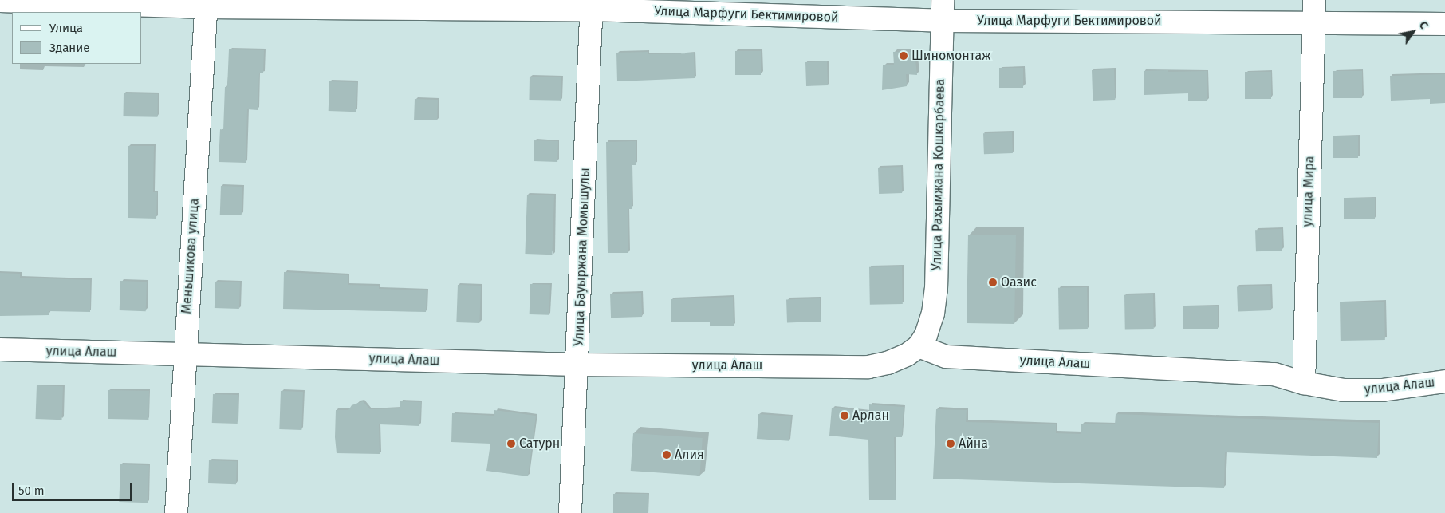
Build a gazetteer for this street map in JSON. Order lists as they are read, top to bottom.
{
  "streets": {
    "street": [
      "Улица Марфуги Бектимировой",
      "Улица Рахымжана Кошкарбаева",
      "улица Мира",
      "Меньшикова улица",
      "Улица Бауыржана Момышулы",
      "улица Алаш"
    ]
  },
  "crossings": [
    ["Улица Марфуги Бектимировой", "Улица Рахымжана Кошкарбаева"],
    ["Улица Марфуги Бектимировой", "улица Мира"],
    ["Улица Марфуги Бектимировой", "Меньшикова улица"],
    ["Улица Марфуги Бектимировой", "Улица Бауыржана Момышулы"],
    ["Улица Рахымжана Кошкарбаева", "улица Алаш"],
    ["улица Мира", "улица Алаш"],
    ["Меньшикова улица", "улица Алаш"],
    ["Улица Бауыржана Момышулы", "улица Алаш"]
  ],
  "places": [
    "Шиномонтаж",
    "Оазис",
    "Арлан",
    "Сатурн",
    "Айна",
    "Алия"
  ],
  "legend": ["Улица", "Здание"],
  "scale_bar": "50 m",
  "north": "top right"
}
